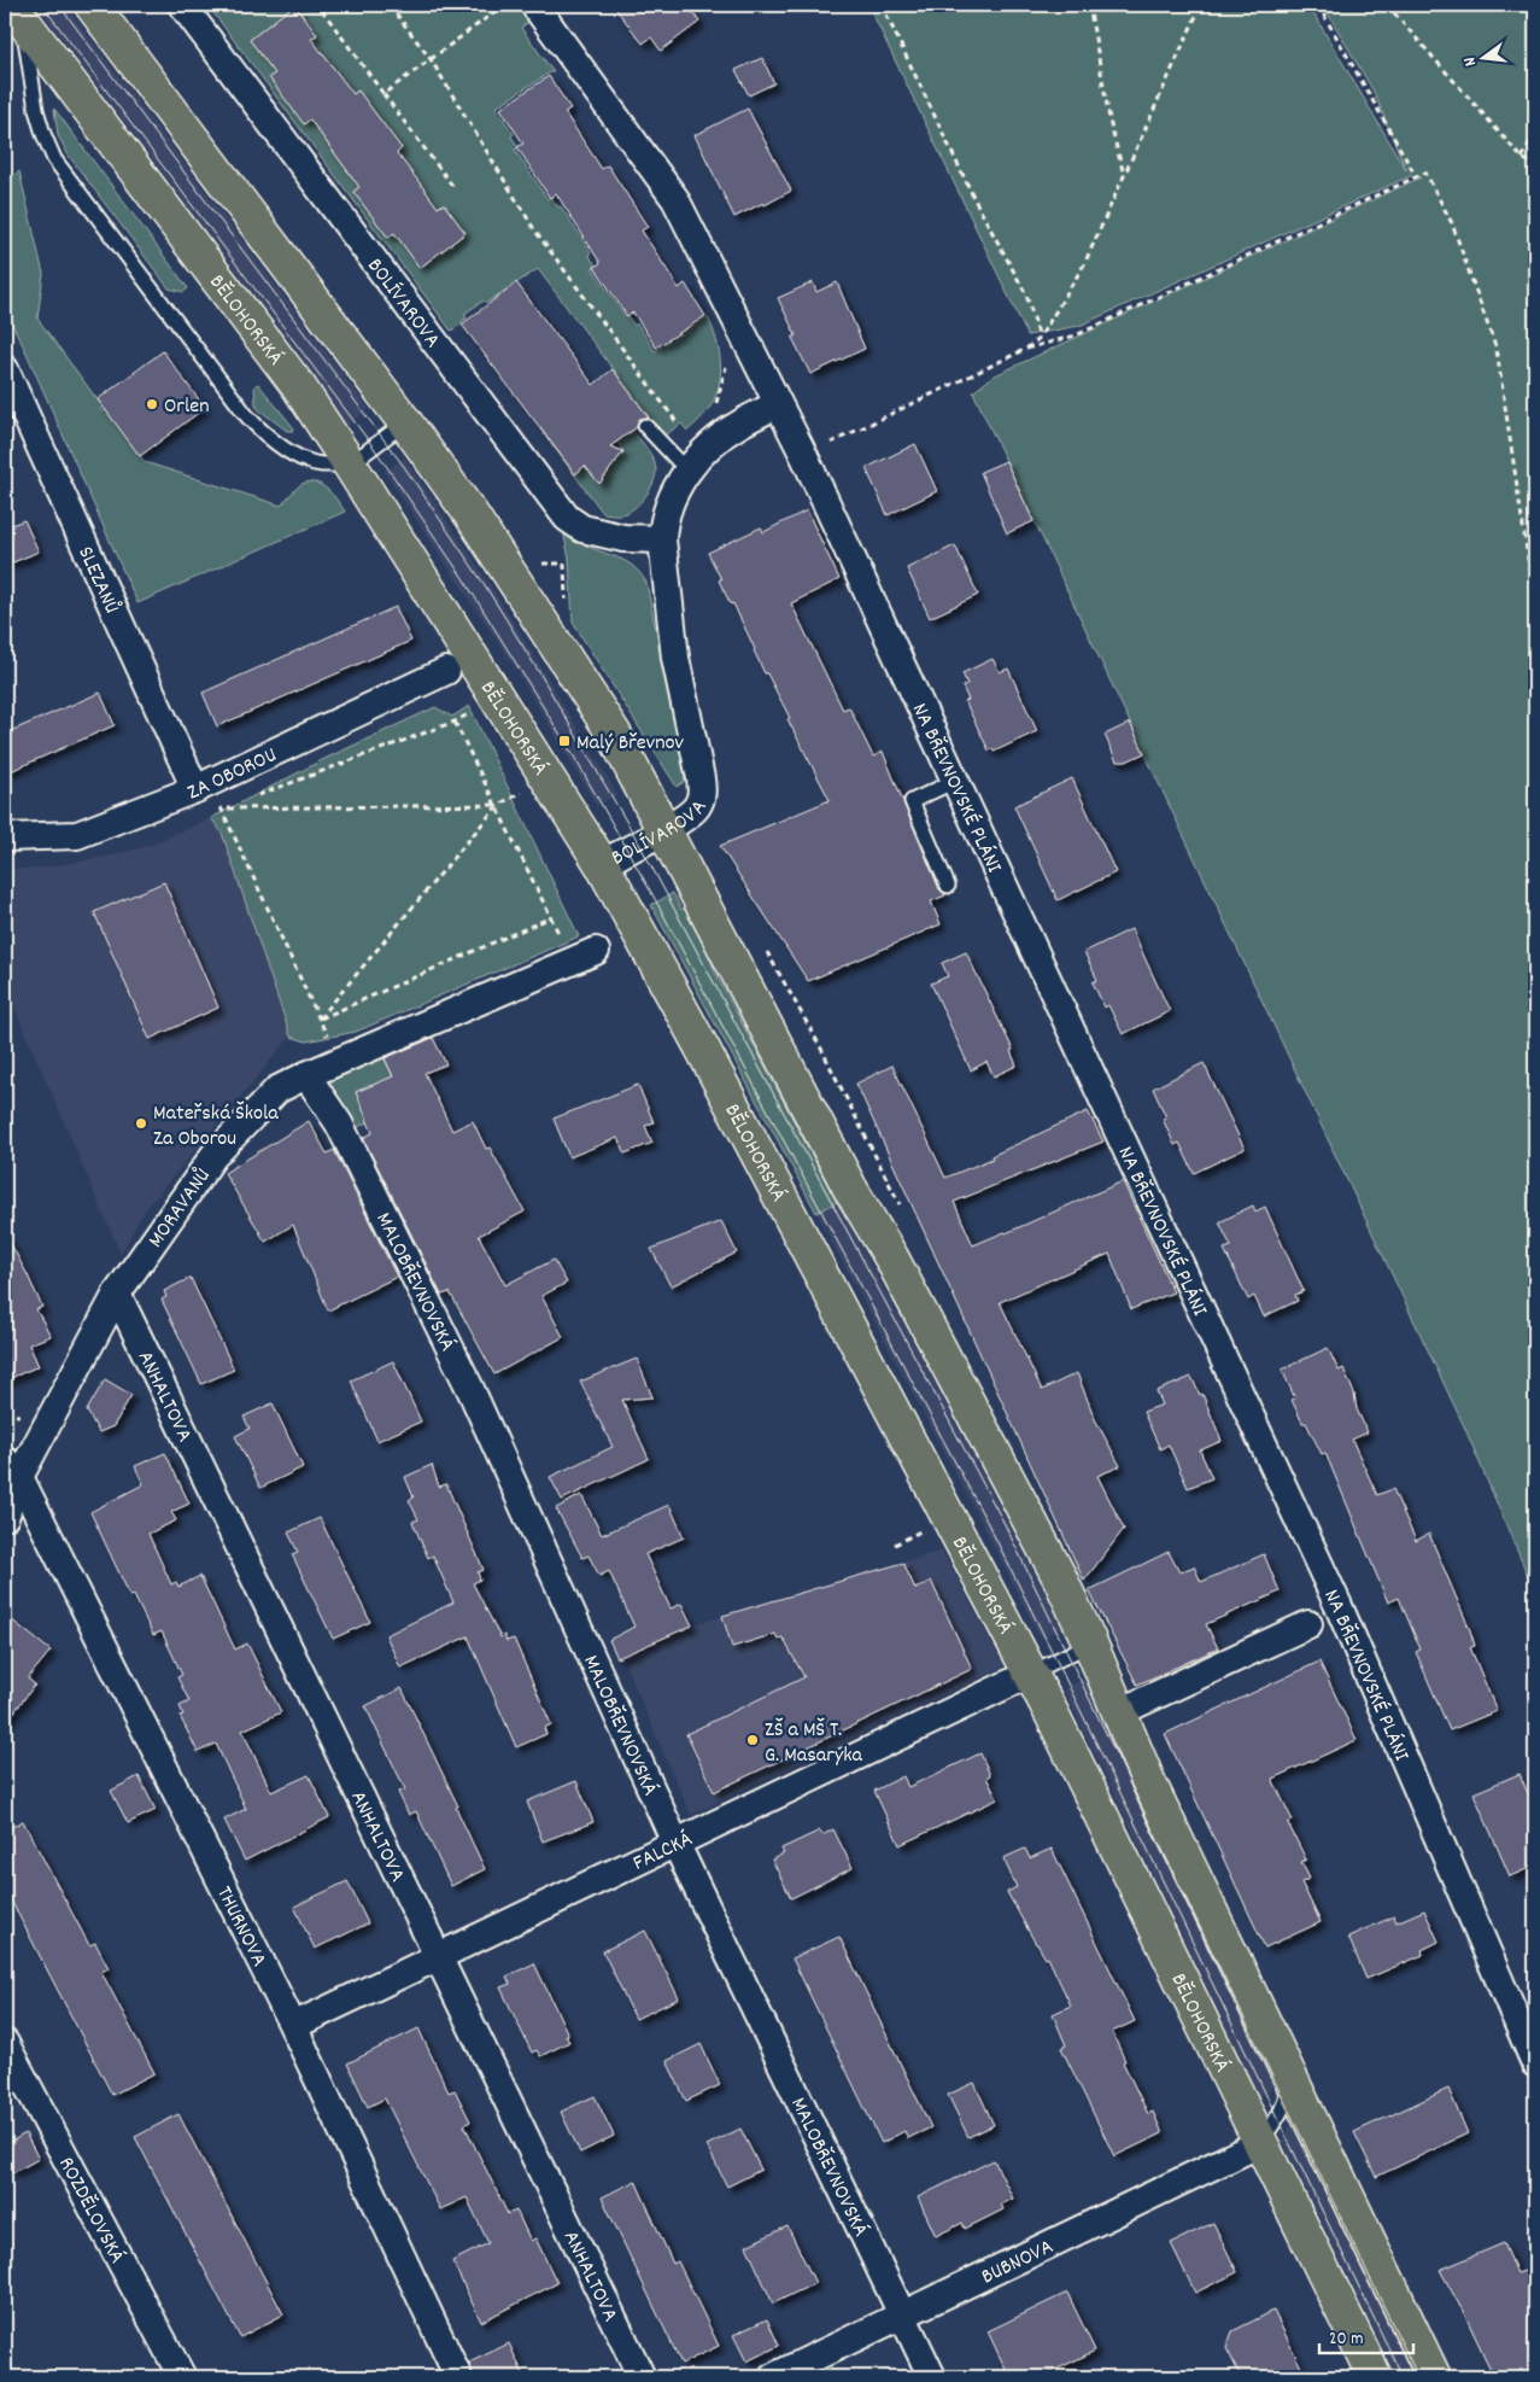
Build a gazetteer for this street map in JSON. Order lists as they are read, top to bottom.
{
  "streets": {
    "main road": ["BĚLOHORSKÁ"],
    "street": [
      "BOLÍVAROVA",
      "SLEZANŮ",
      "ZA OBOROU",
      "NA BŘEVNOVSKÉ PLÁNI",
      "MORAVANŮ",
      "MALOBŘEVNOVSKÁ",
      "ANHALTOVA",
      "FALCKÁ",
      "THURNOVA",
      "ROZDĚLOVSKÁ",
      "BUBNOVA"
    ]
  },
  "crossings": [
    ["BOLÍVAROVA", "BĚLOHORSKÁ"],
    ["BOLÍVAROVA", "NA BŘEVNOVSKÉ PLÁNI"],
    ["BĚLOHORSKÁ", "FALCKÁ"],
    ["BĚLOHORSKÁ", "BUBNOVA"],
    ["SLEZANŮ", "ZA OBOROU"],
    ["MORAVANŮ", "MALOBŘEVNOVSKÁ"],
    ["MORAVANŮ", "ANHALTOVA"],
    ["MORAVANŮ", "THURNOVA"],
    ["MALOBŘEVNOVSKÁ", "FALCKÁ"],
    ["MALOBŘEVNOVSKÁ", "BUBNOVA"],
    ["ANHALTOVA", "FALCKÁ"],
    ["FALCKÁ", "THURNOVA"]
  ],
  "places": {
    "other": ["Orlen", "Mateřská Škola Za Oborou", "ZŠ a MŠ T. G. Masaryka"],
    "transit": ["Malý Břevnov"]
  },
  "scale_bar": "20 m",
  "north": "left"
}
